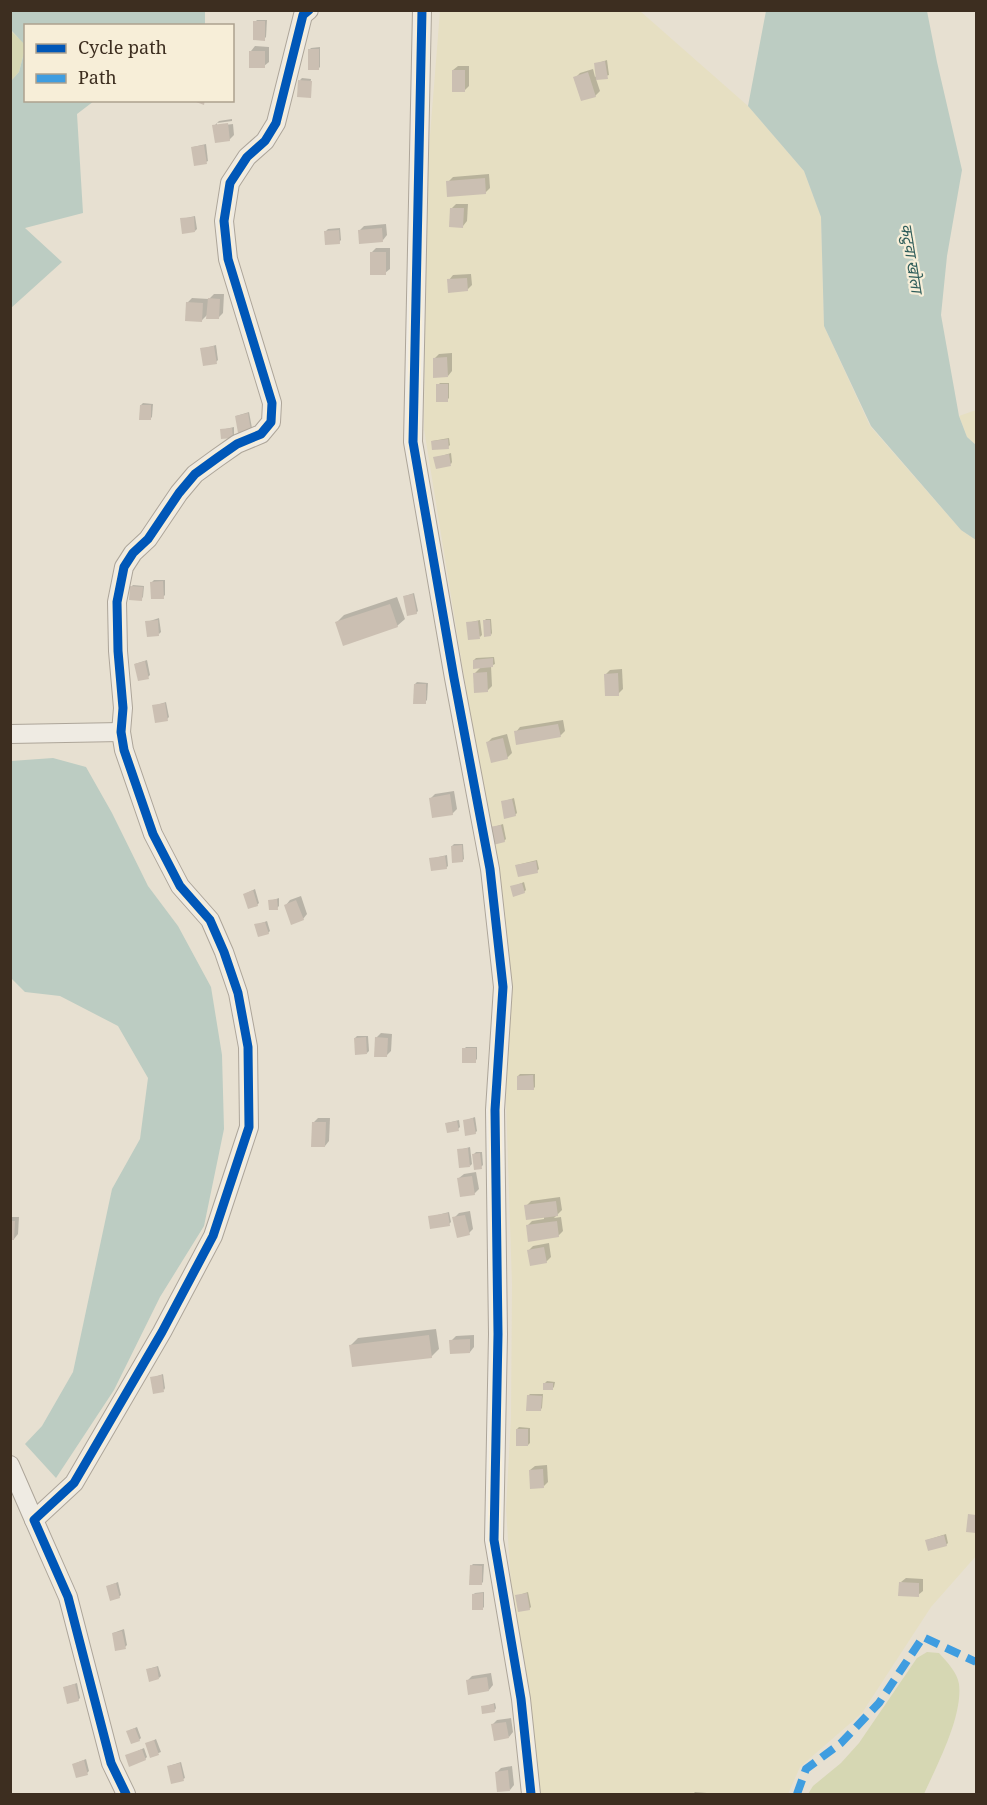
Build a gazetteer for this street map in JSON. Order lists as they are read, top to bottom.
{
  "water": ["कटुवा खोला"],
  "legend": ["Cycle path", "Path"]
}
